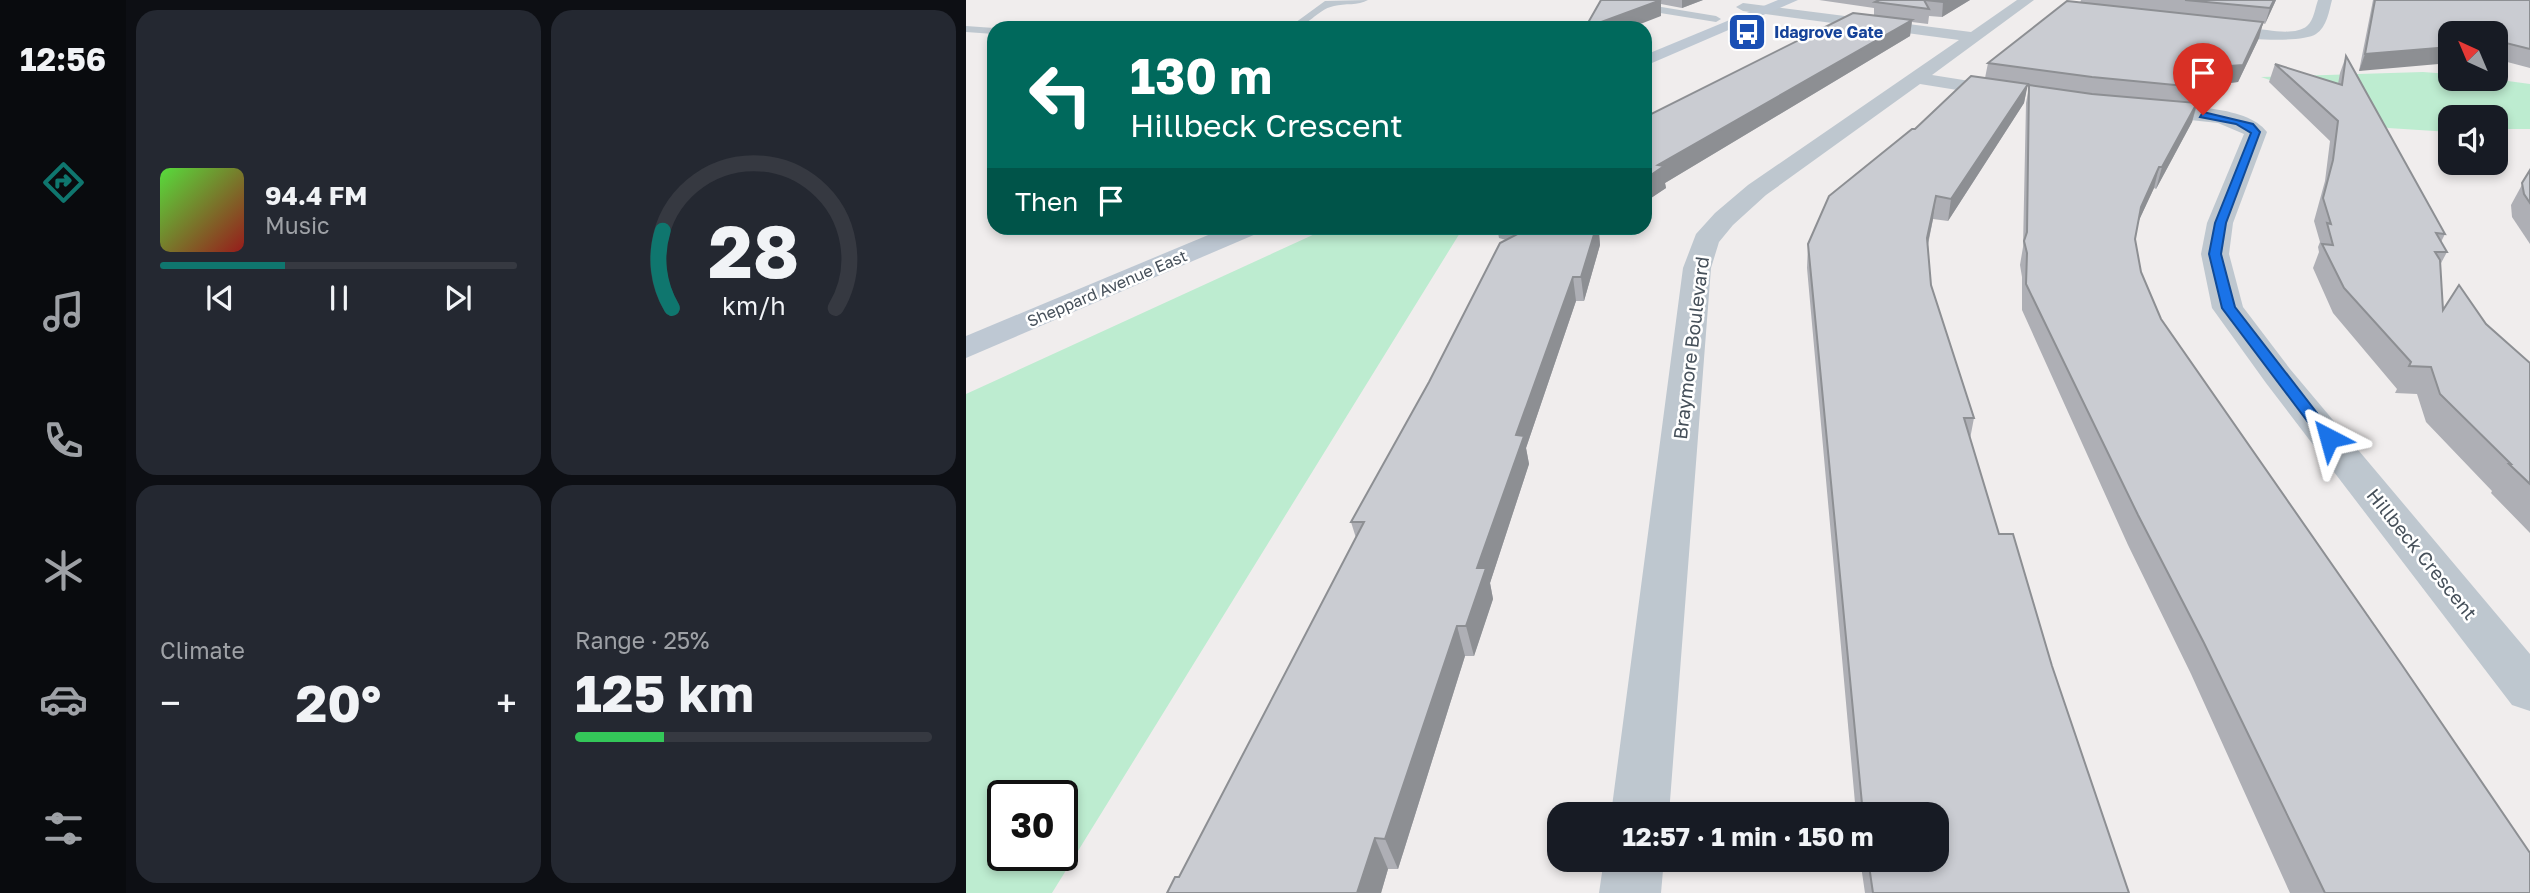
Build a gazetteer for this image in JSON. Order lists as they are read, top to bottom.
{
  "streets": {
    "main road": ["Sheppard Avenue East"],
    "street": ["Braymore Boulevard", "Hillbeck Crescent"]
  },
  "places": {
    "bus stop": ["Idagrove Gate"]
  },
  "north": "top left",
  "page": {
    "tabs": "12:56",
    "turn": ["130 m", "Hillbeck Crescent"],
    "song": ["94.4 FM", "Music"],
    "then": "Then",
    "tile": [
      "Climate",
      ["Range · 25%", "125 km"]
    ],
    "heat": ["−", "20°", "+"],
    "limit": "30",
    "trip": "12:57 · 1 min · 150 m",
    "gauge": ["28", "km/h"]
  }
}
